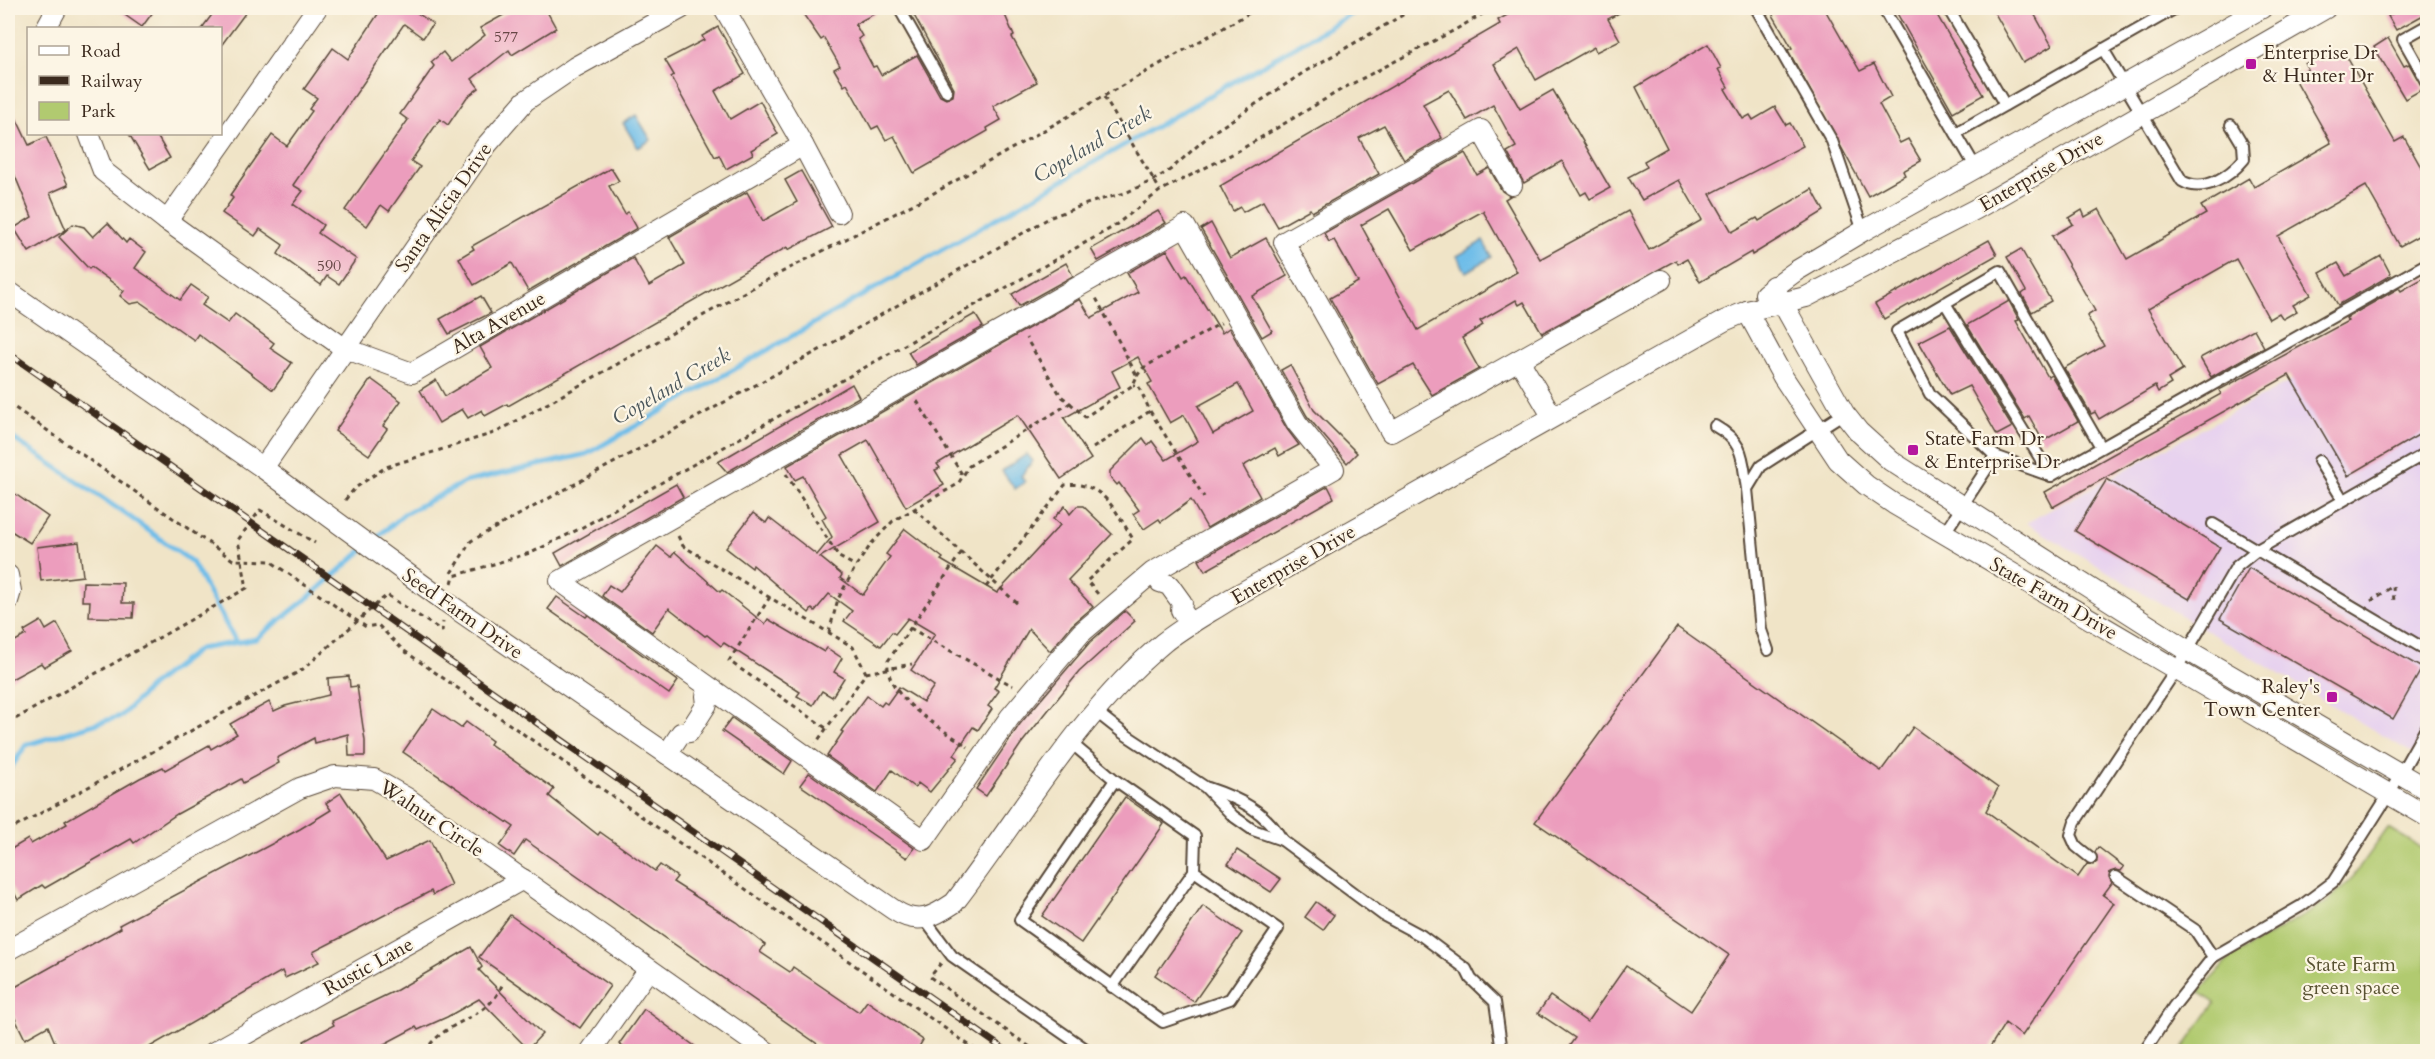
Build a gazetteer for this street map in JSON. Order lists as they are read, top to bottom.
{
  "streets": {
    "street": [
      "Enterprise Drive",
      "Santa Alicia Drive",
      "Alta Avenue",
      "State Farm Drive",
      "Seed Farm Drive",
      "Walnut Circle",
      "Rustic Lane"
    ]
  },
  "crossings": [
    ["Enterprise Drive", "State Farm Drive"],
    ["Enterprise Drive", "Seed Farm Drive"],
    ["Santa Alicia Drive", "Alta Avenue"],
    ["Santa Alicia Drive", "Seed Farm Drive"],
    ["Walnut Circle", "Rustic Lane"]
  ],
  "water": ["Copeland Creek"],
  "parks": ["State Farm green space"],
  "places": {
    "transit": ["Enterprise Dr & Hunter Dr", "State Farm Dr & Enterprise Dr", "Raley's Town Center"]
  },
  "house_numbers": ["577", "590"],
  "legend": ["Road", "Railway", "Park"]
}
